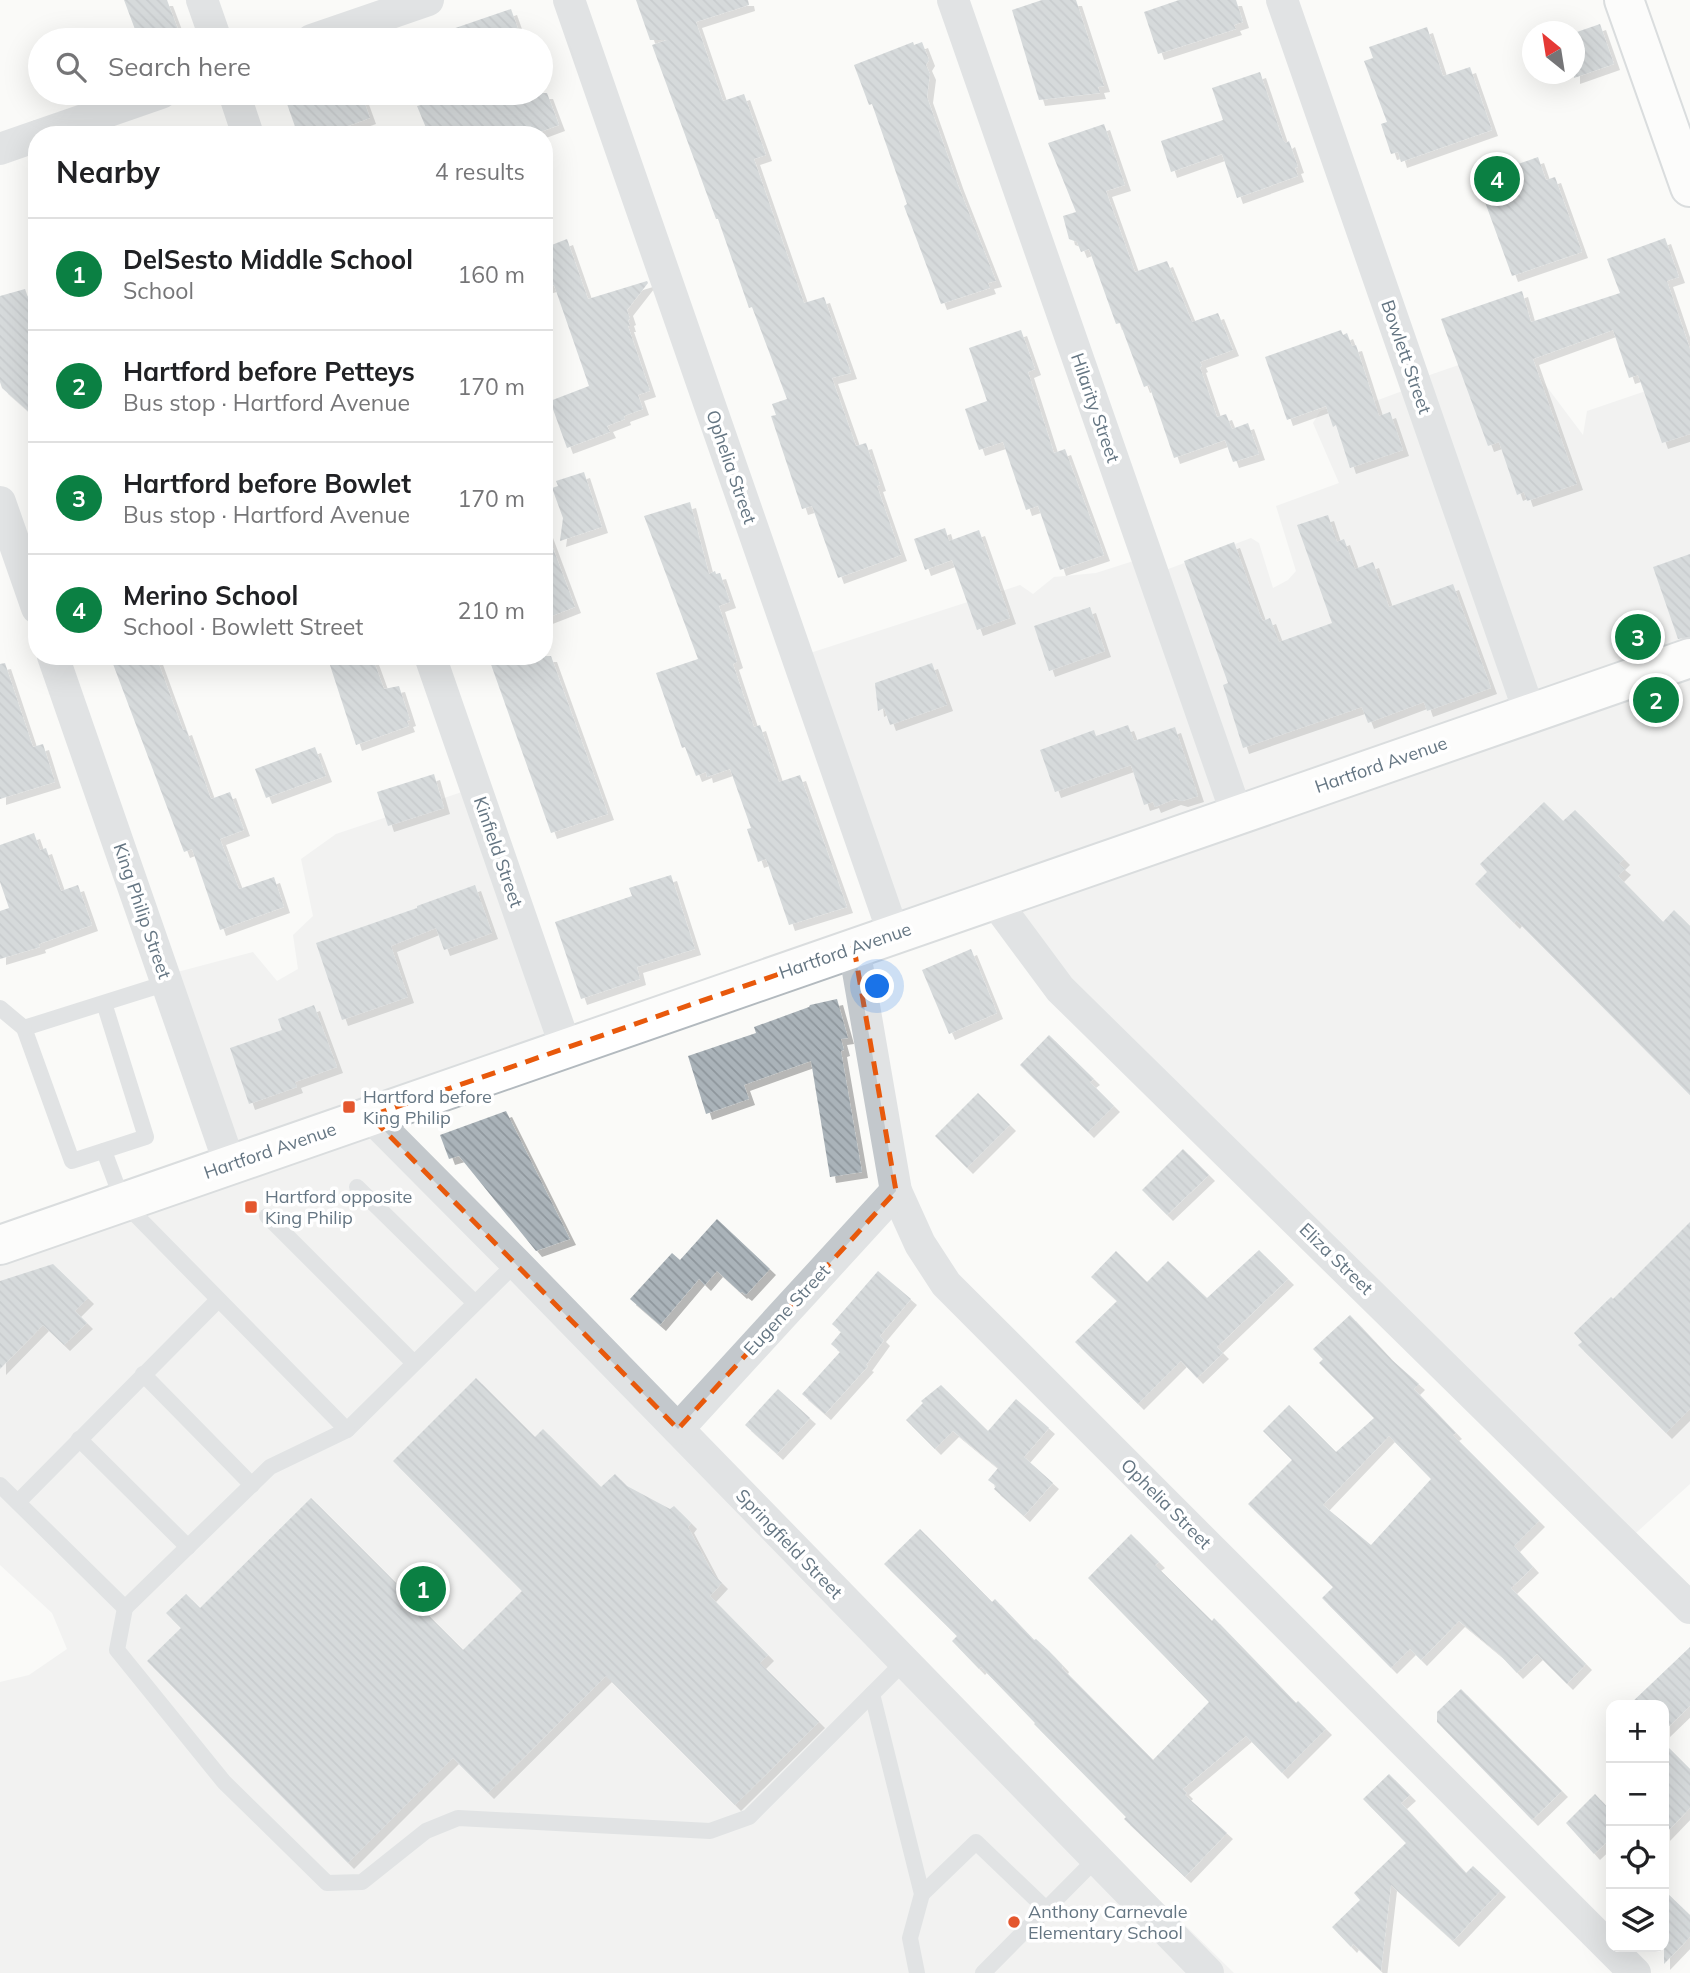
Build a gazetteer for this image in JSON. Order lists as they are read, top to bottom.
{
  "streets": {
    "main road": ["Hartford Avenue"],
    "street": [
      "Bowlett Street",
      "Hilarity Street",
      "Ophelia Street",
      "Kinfield Street",
      "King Philip Street",
      "Eliza Street",
      "Eugene Street",
      "Springfield Street"
    ]
  },
  "crossings": [
    ["Bowlett Street", "Hartford Avenue"],
    ["Hilarity Street", "Hartford Avenue"],
    ["Ophelia Street", "Hartford Avenue"],
    ["Ophelia Street", "Eugene Street"],
    ["Hartford Avenue", "Kinfield Street"],
    ["Hartford Avenue", "King Philip Street"],
    ["Hartford Avenue", "Eliza Street"],
    ["Hartford Avenue", "Springfield Street"],
    ["Eugene Street", "Springfield Street"]
  ],
  "places": {
    "transit": ["Hartford before King Philip", "Hartford opposite King Philip"],
    "other": ["Anthony Carnevale Elementary School"]
  },
  "north": "top left",
  "page": {
    "search": "Search here",
    "heading": ["Nearby", "4 results"],
    "pins": [
      "4",
      "3",
      "2",
      "1"
    ],
    "list": [
      {
        "mark": "1",
        "name": "DelSesto Middle School",
        "note": "School",
        "value": "160 m"
      },
      {
        "mark": "2",
        "name": "Hartford before Petteys",
        "note": "Bus stop · Hartford Avenue",
        "value": "170 m"
      },
      {
        "mark": "3",
        "name": "Hartford before Bowlet",
        "note": "Bus stop · Hartford Avenue",
        "value": "170 m"
      },
      {
        "mark": "4",
        "name": "Merino School",
        "note": "School · Bowlett Street",
        "value": "210 m"
      }
    ],
    "map_buttons": ["+", "−"]
  }
}
